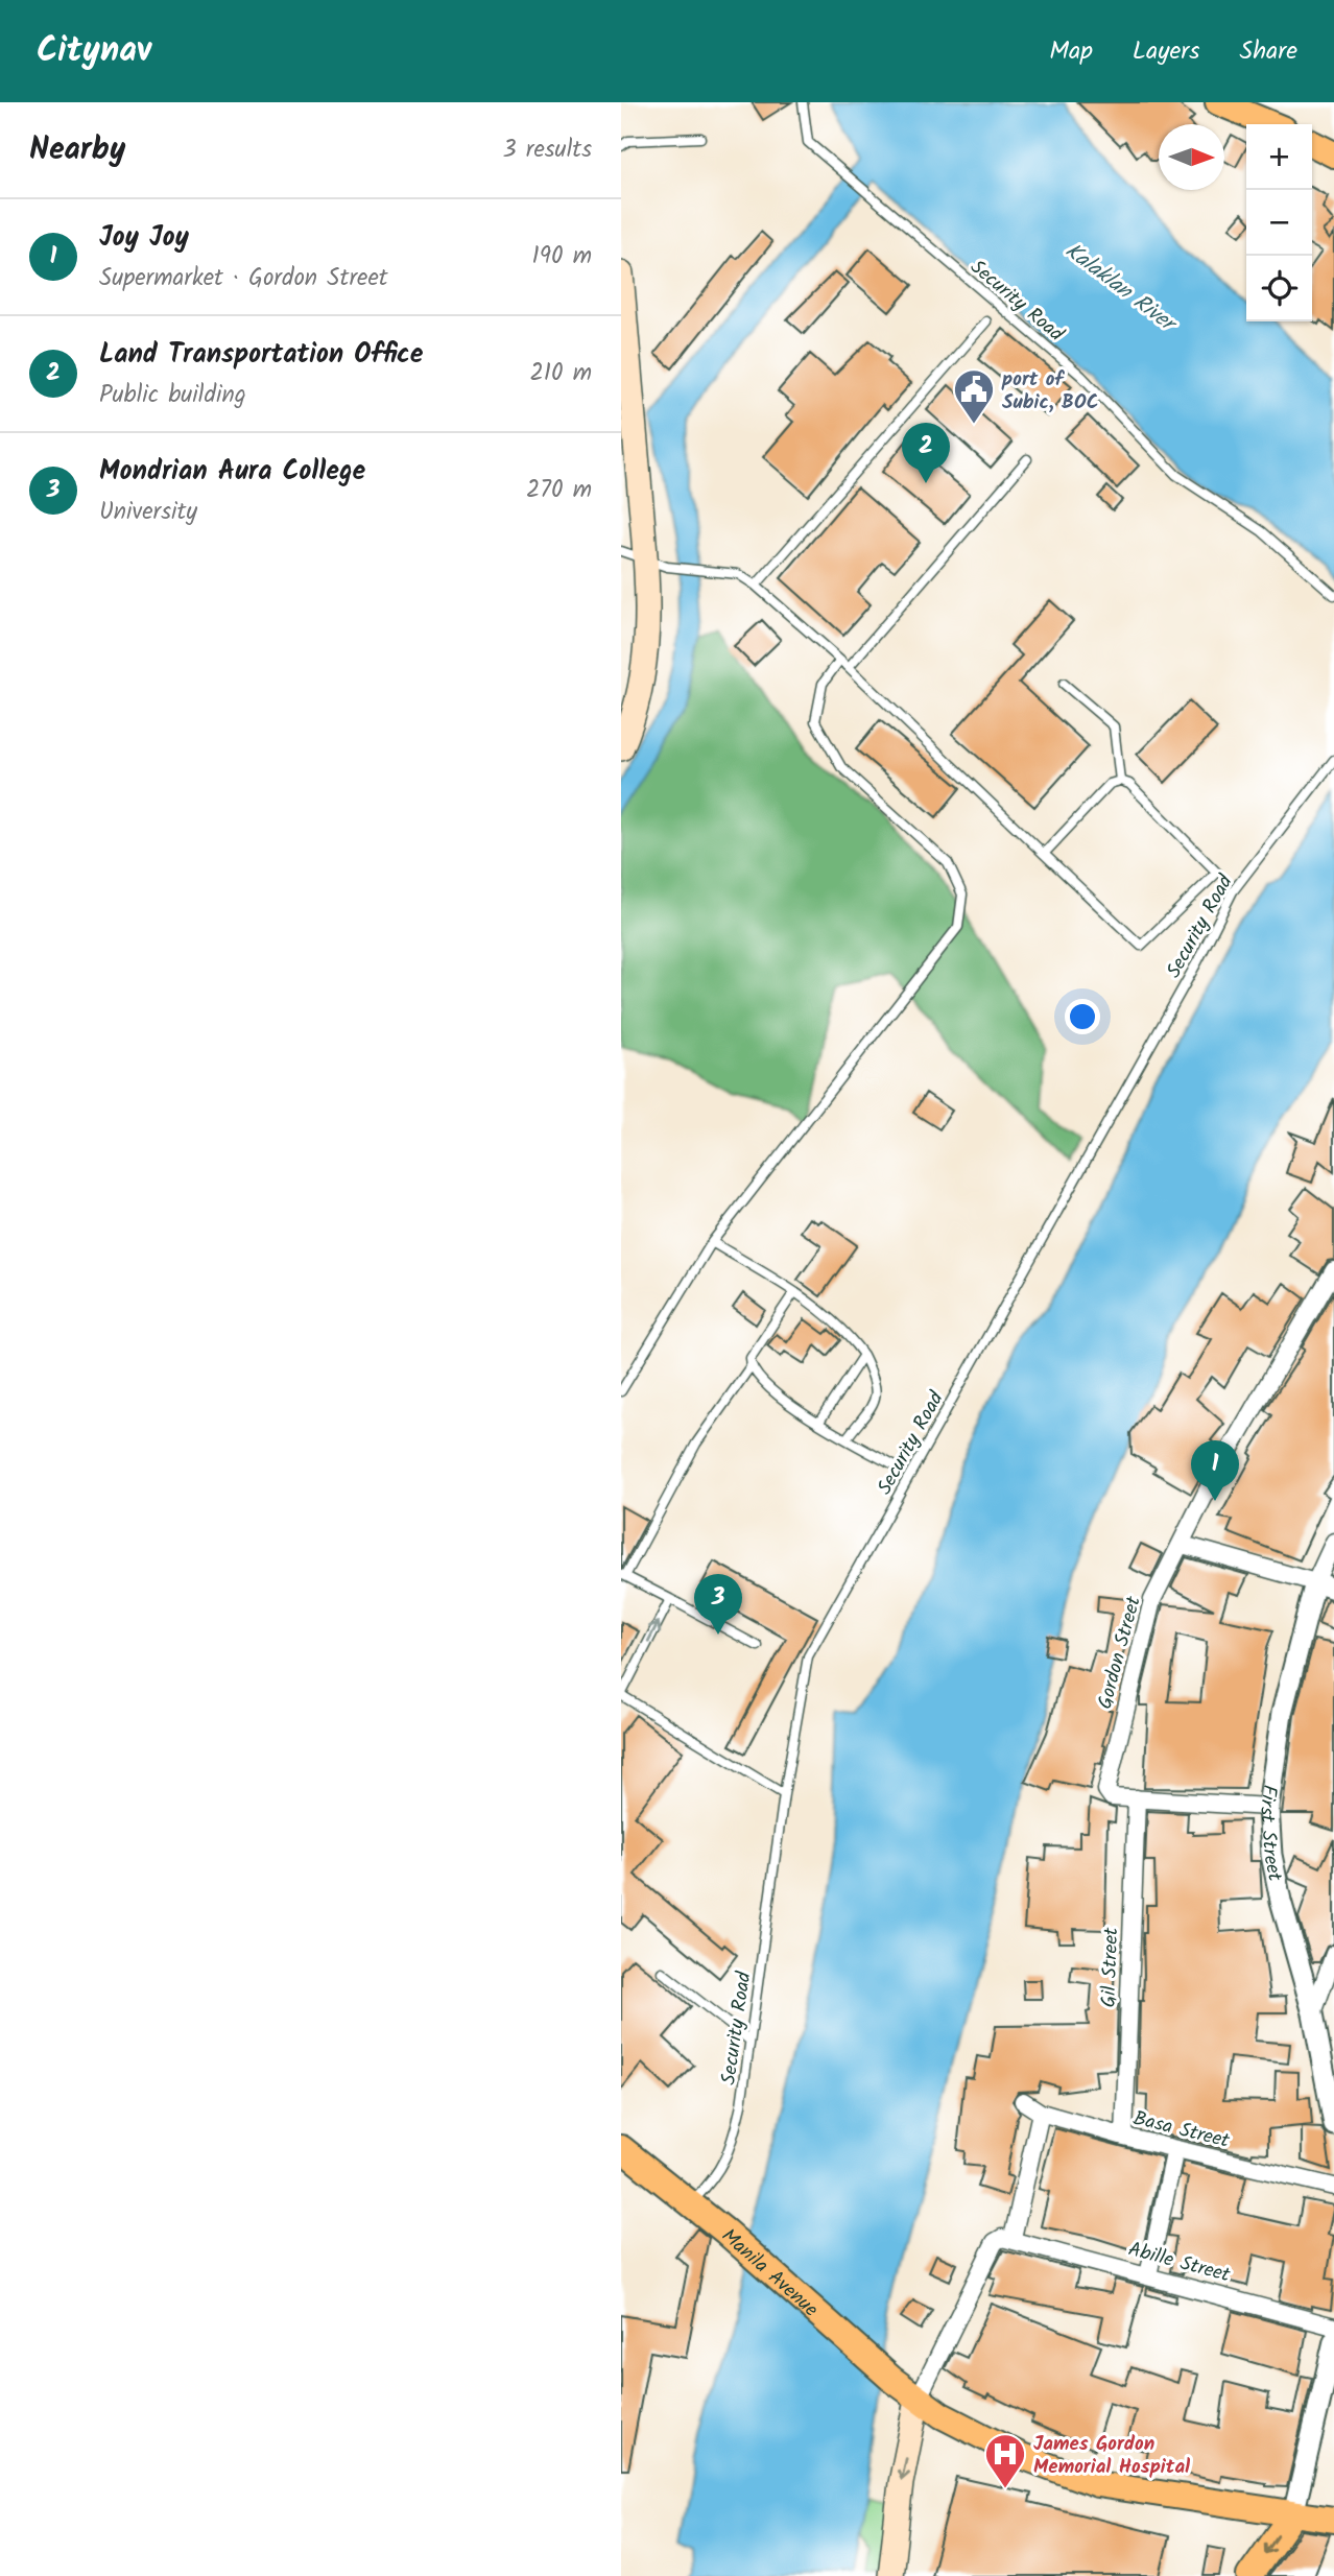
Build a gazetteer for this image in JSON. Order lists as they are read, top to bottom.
{
  "streets": {
    "main road": ["Manila Avenue"],
    "street": [
      "Gordon Street",
      "First Street",
      "Gil Street",
      "Basa Street",
      "Abille Street"
    ],
    "lane": ["Security Road"]
  },
  "crossings": [
    ["Security Road", "Manila Avenue"],
    ["Gordon Street", "First Street"],
    ["Gordon Street", "Gil Street"],
    ["Gil Street", "Basa Street"]
  ],
  "water": ["Kalaklan River"],
  "places": {
    "public building": ["port of Subic, BOC"],
    "hospital": ["James Gordon Memorial Hospital"]
  },
  "north": "right",
  "page": {
    "header": "Citynav",
    "nav": ["Map", "Layers", "Share"],
    "heading": ["Nearby", "3 results"],
    "map_buttons": ["+", "−"],
    "list": [
      {
        "mark": "1",
        "name": "Joy Joy",
        "note": "Supermarket · Gordon Street",
        "value": "190 m"
      },
      {
        "mark": "2",
        "name": "Land Transportation Office",
        "note": "Public building",
        "value": "210 m"
      },
      {
        "mark": "3",
        "name": "Mondrian Aura College",
        "note": "University",
        "value": "270 m"
      }
    ],
    "pins": ["2", "1", "3"]
  }
}
